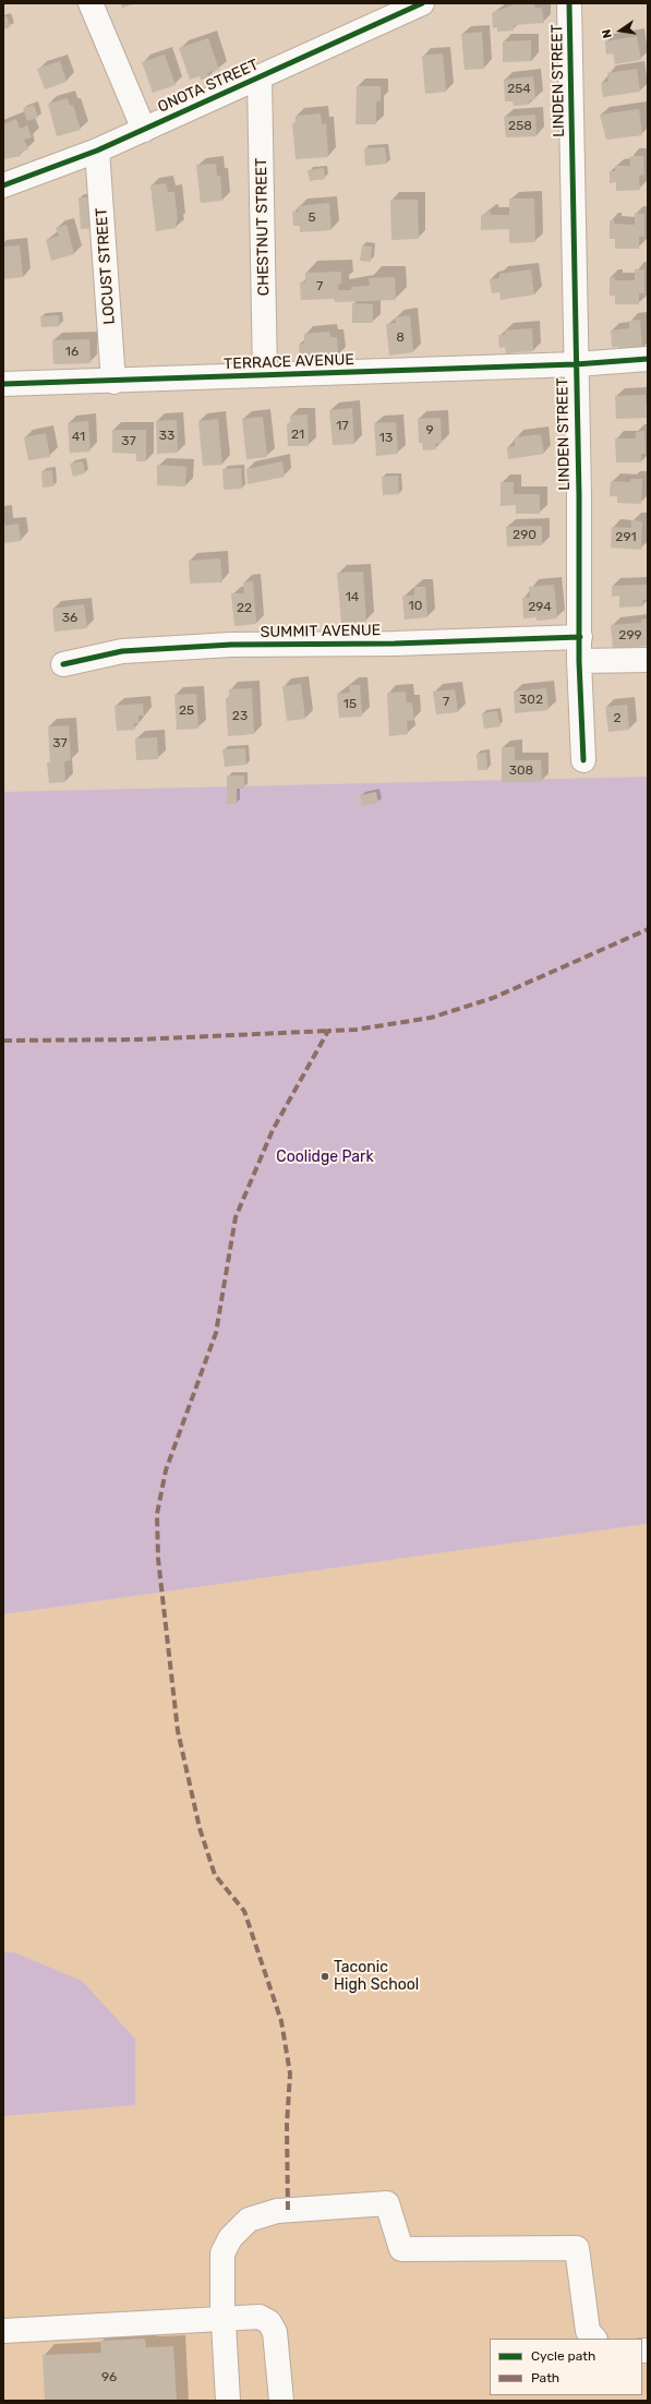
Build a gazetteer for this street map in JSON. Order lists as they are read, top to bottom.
{
  "streets": {
    "street": [
      "LINDEN STREET",
      "ONOTA STREET",
      "CHESTNUT STREET",
      "LOCUST STREET",
      "TERRACE AVENUE",
      "SUMMIT AVENUE"
    ]
  },
  "crossings": [
    ["LINDEN STREET", "TERRACE AVENUE"],
    ["LINDEN STREET", "SUMMIT AVENUE"],
    ["ONOTA STREET", "CHESTNUT STREET"],
    ["ONOTA STREET", "LOCUST STREET"],
    ["CHESTNUT STREET", "TERRACE AVENUE"],
    ["LOCUST STREET", "TERRACE AVENUE"]
  ],
  "parks": ["Coolidge Park"],
  "places": ["Taconic High School"],
  "house_numbers": [
    "254",
    "258",
    "5",
    "7",
    "8",
    "16",
    "17",
    "9",
    "21",
    "33",
    "41",
    "13",
    "37",
    "290",
    "291",
    "14",
    "10",
    "294",
    "22",
    "36",
    "299",
    "302",
    "7",
    "15",
    "25",
    "23",
    "2",
    "37",
    "308",
    "96"
  ],
  "legend": ["Cycle path", "Path"],
  "north": "left"
}
